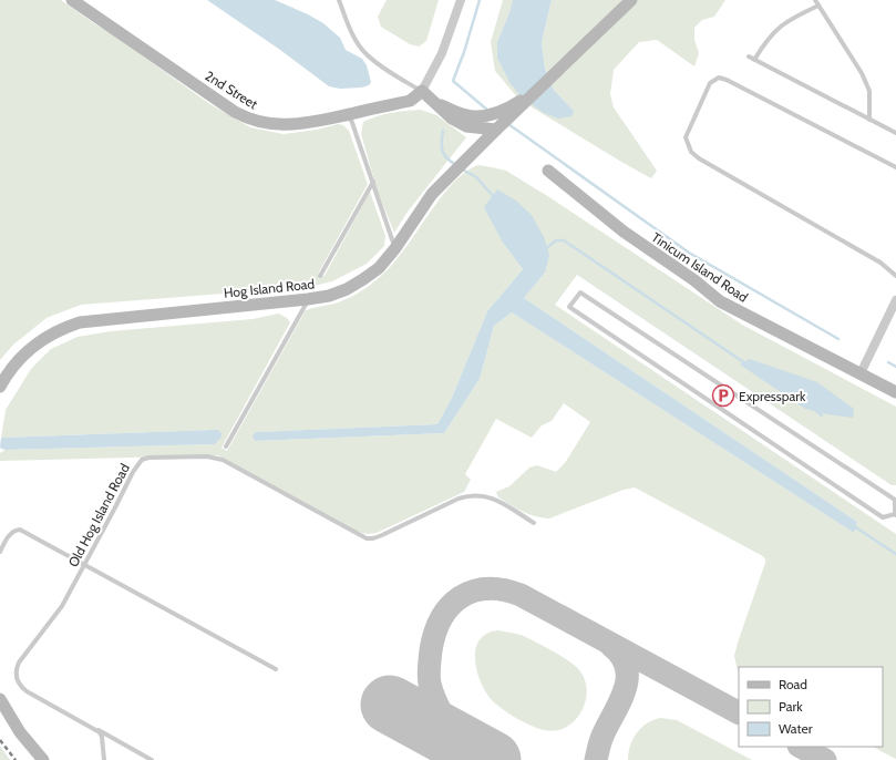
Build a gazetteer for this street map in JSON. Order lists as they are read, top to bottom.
{
  "streets": {
    "street": ["2nd Street", "Tinicum Island Road", "Hog Island Road"],
    "lane": ["Old Hog Island Road"]
  },
  "places": {
    "parking": ["Expresspark"]
  },
  "legend": ["Road", "Park", "Water"]
}
